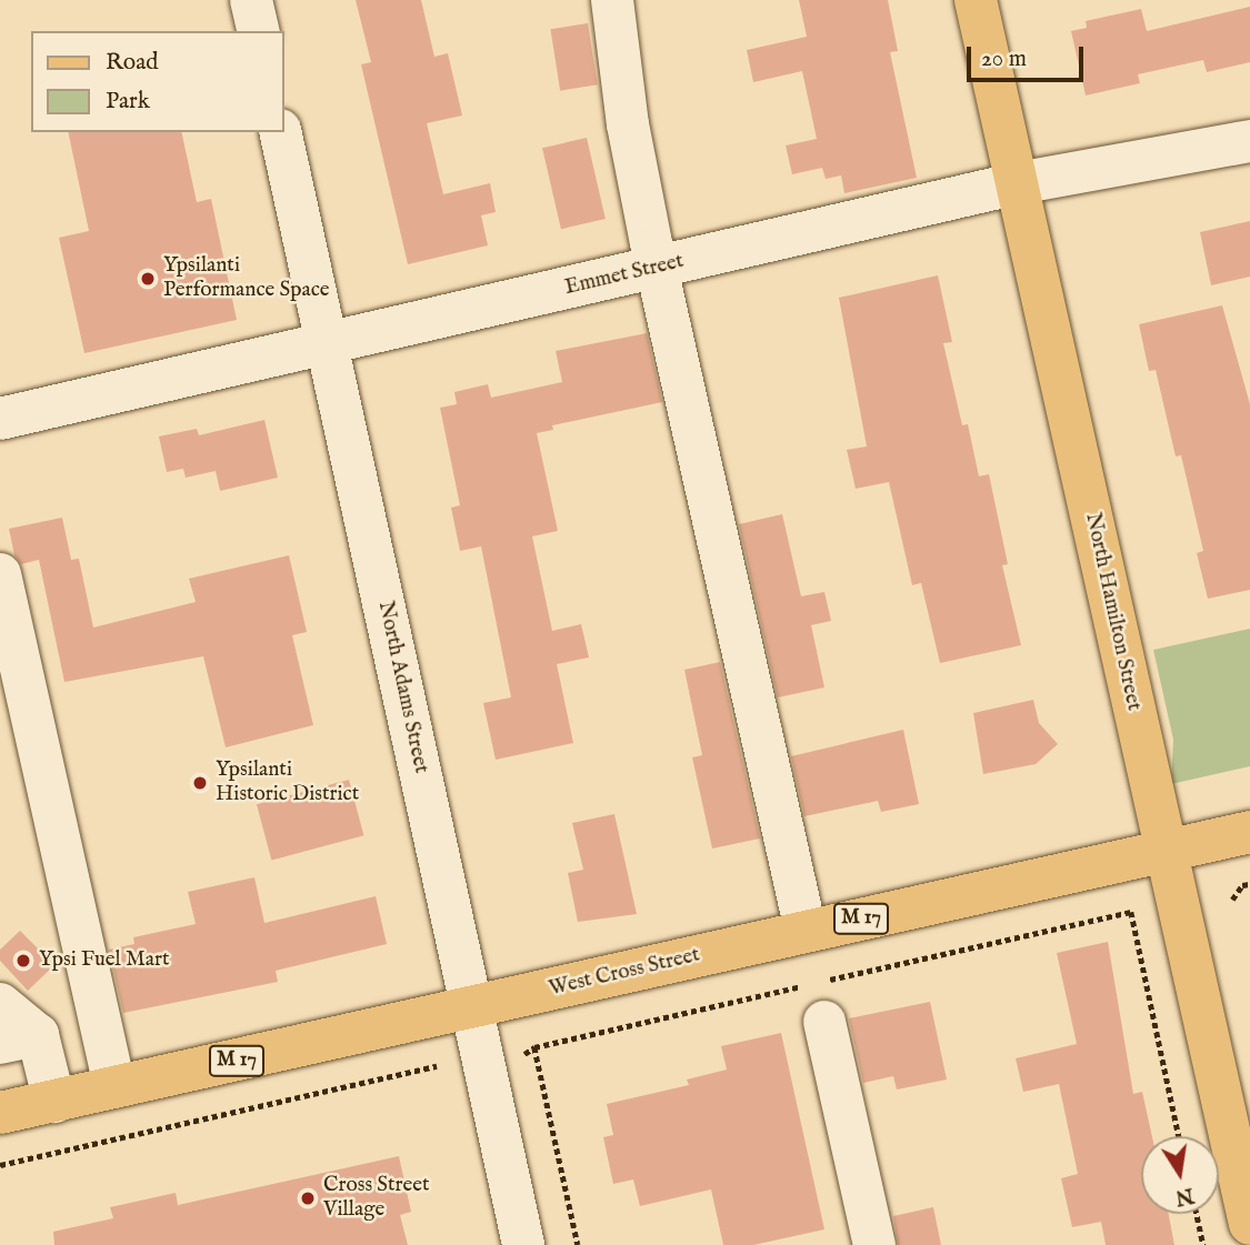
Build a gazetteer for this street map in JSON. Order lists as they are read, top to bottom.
{
  "streets": {
    "main road": ["North Hamilton Street", "M 17", "West Cross Street"],
    "street": ["Emmet Street", "North Adams Street"]
  },
  "crossings": [
    ["Emmet Street", "North Hamilton Street"],
    ["Emmet Street", "North Adams Street"],
    ["North Hamilton Street", "West Cross Street"],
    ["North Adams Street", "West Cross Street"]
  ],
  "places": [
    "Ypsilanti Performance Space",
    "Ypsilanti Historic District",
    "Ypsi Fuel Mart",
    "Cross Street Village"
  ],
  "legend": ["Road", "Park"],
  "scale_bar": "20 m",
  "north": "bottom"
}
